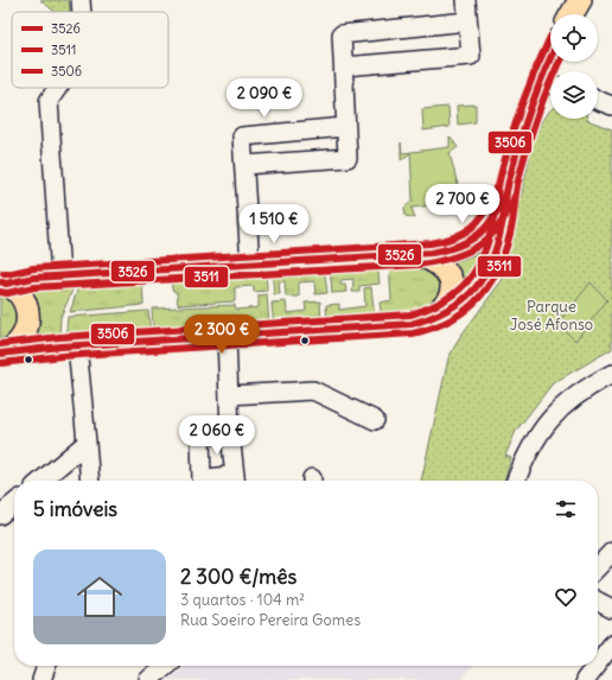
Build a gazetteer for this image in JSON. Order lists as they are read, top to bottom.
{
  "parks": ["Parque José Afonso"],
  "lines": ["transit line 3506", "transit line 3526", "transit line 3511"],
  "legend": ["3526", "3511", "3506"],
  "page": {
    "price": [
      "2 090 €",
      "2 700 €",
      "1 510 €",
      "2 300 €",
      "2 060 €"
    ],
    "heading": "5 imóveis",
    "list": [
      {
        "name": "2 300 €/mês",
        "note": "3 quartos · 104 m² · Rua Soeiro Pereira Gomes"
      }
    ]
  }
}
